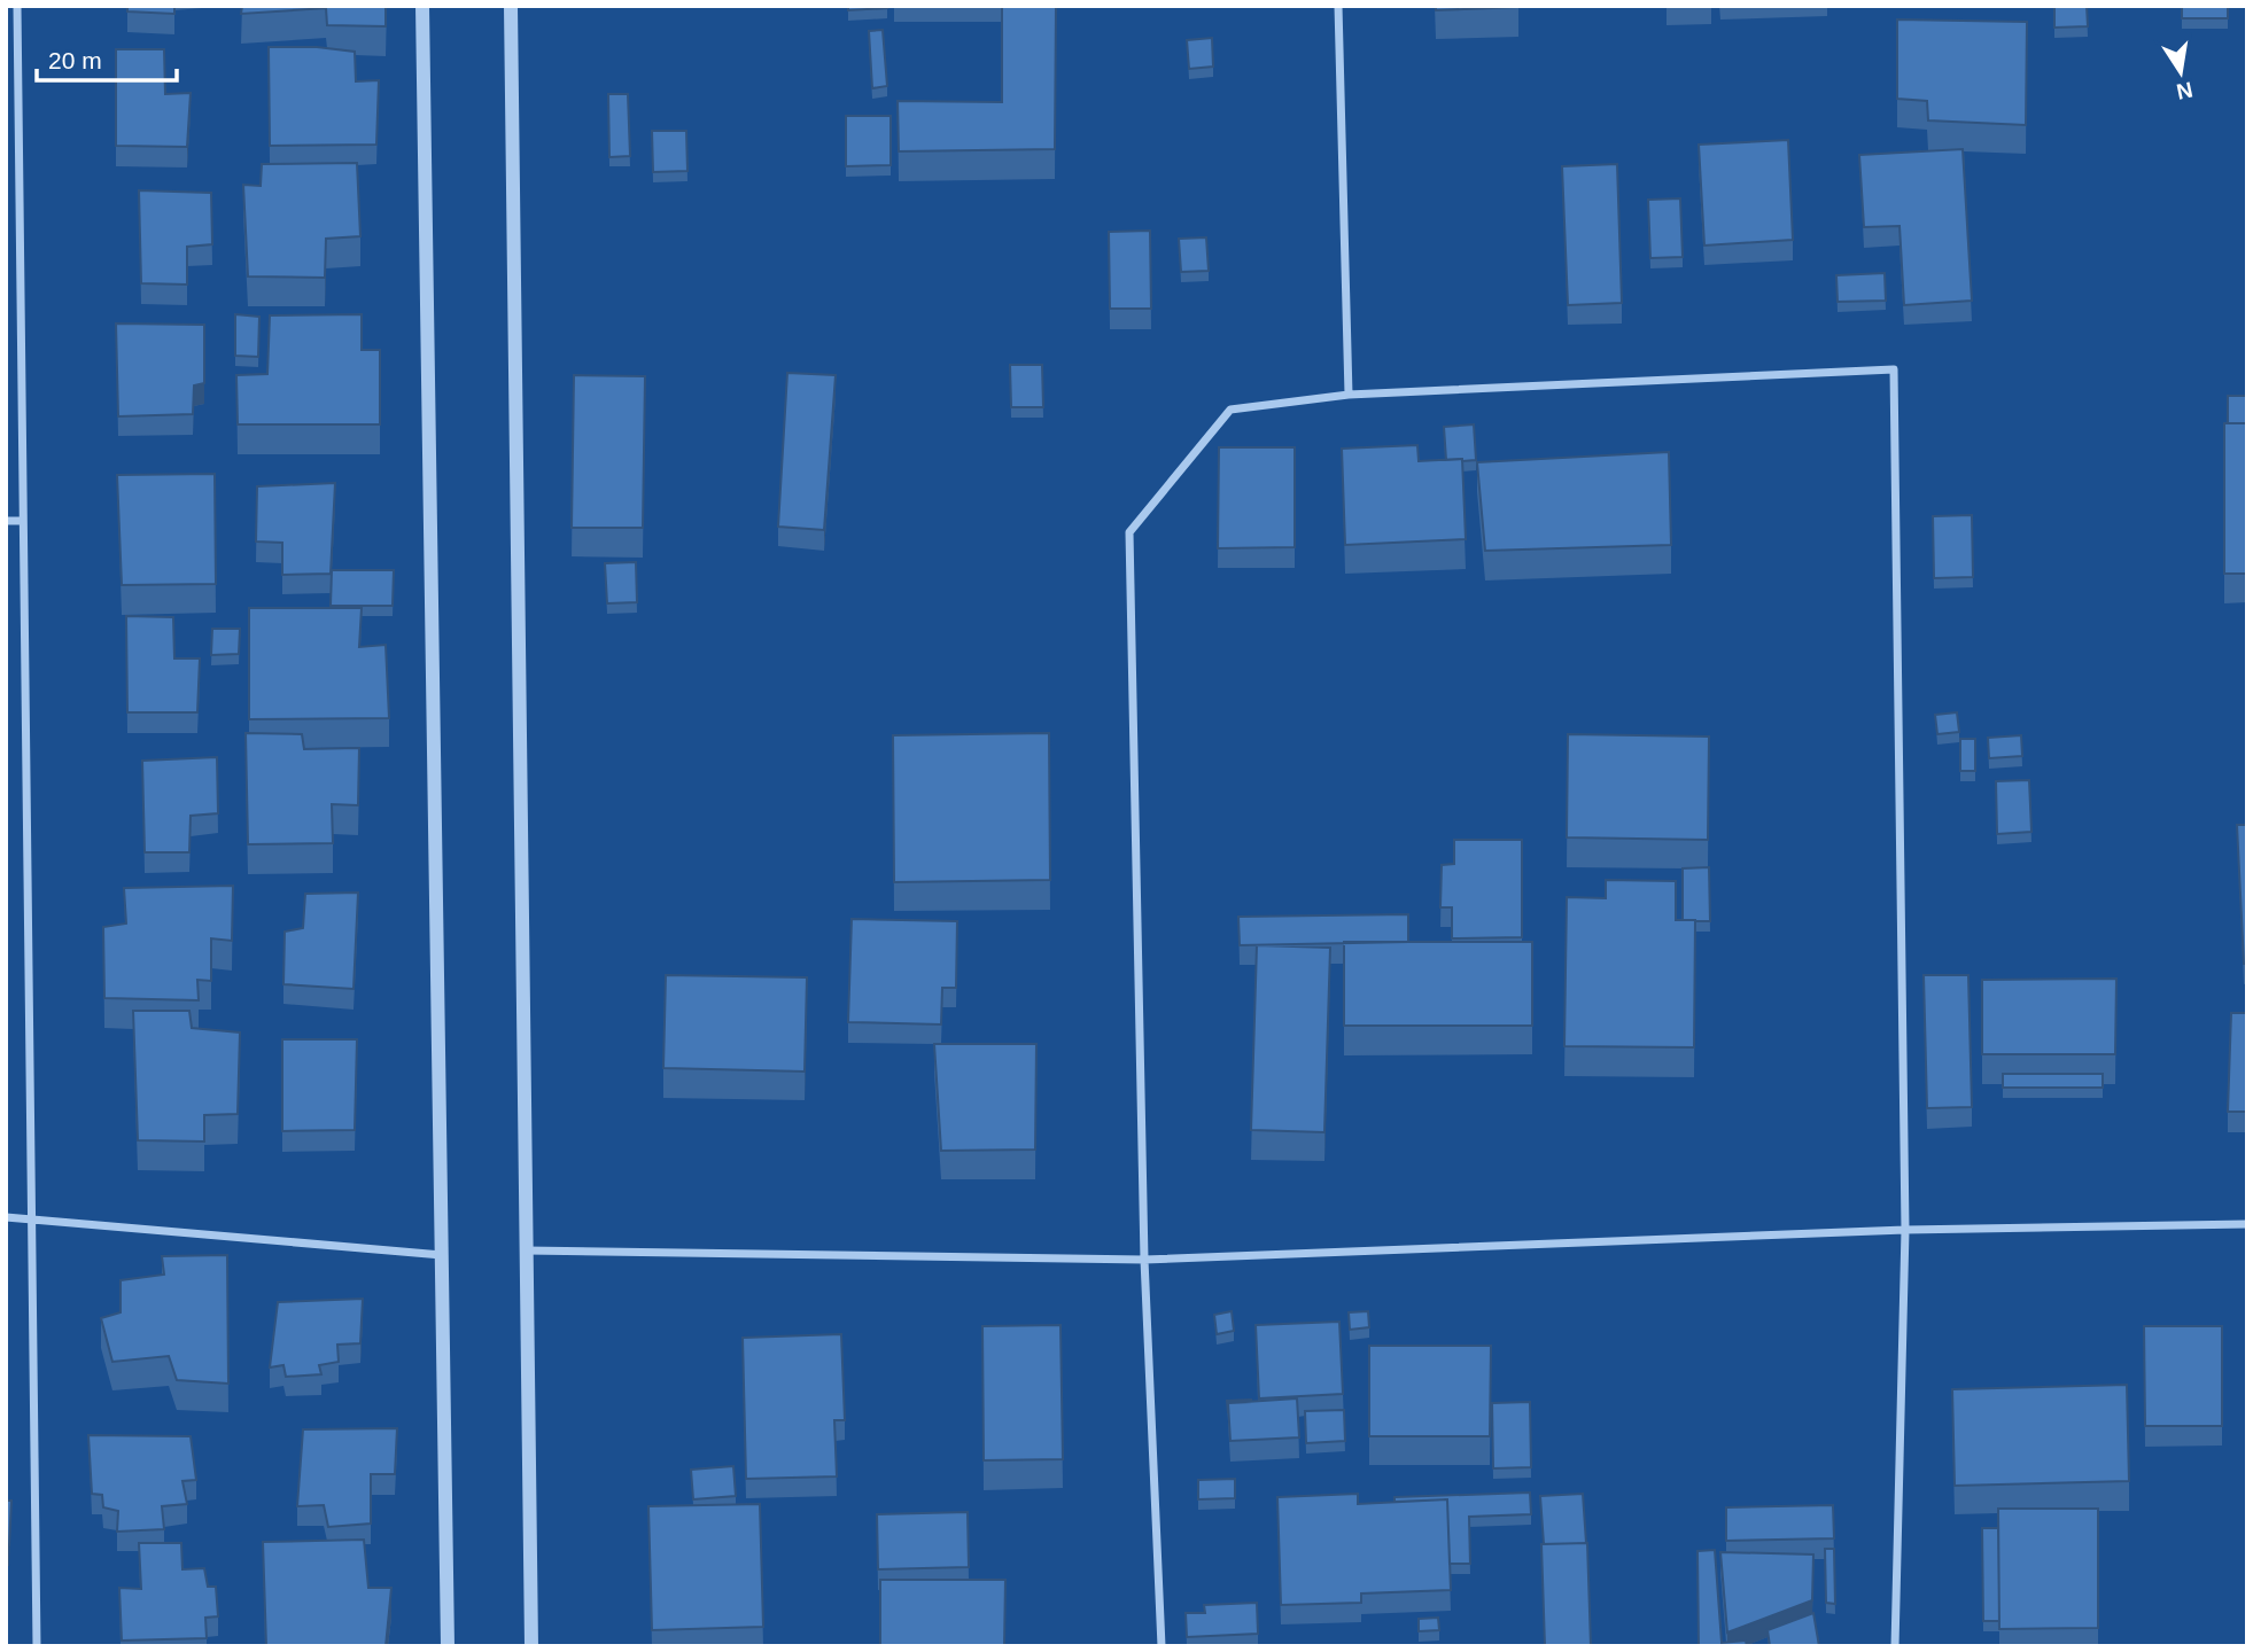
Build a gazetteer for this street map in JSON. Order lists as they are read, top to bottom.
{
  "scale_bar": "20 m",
  "north": "bottom"
}
